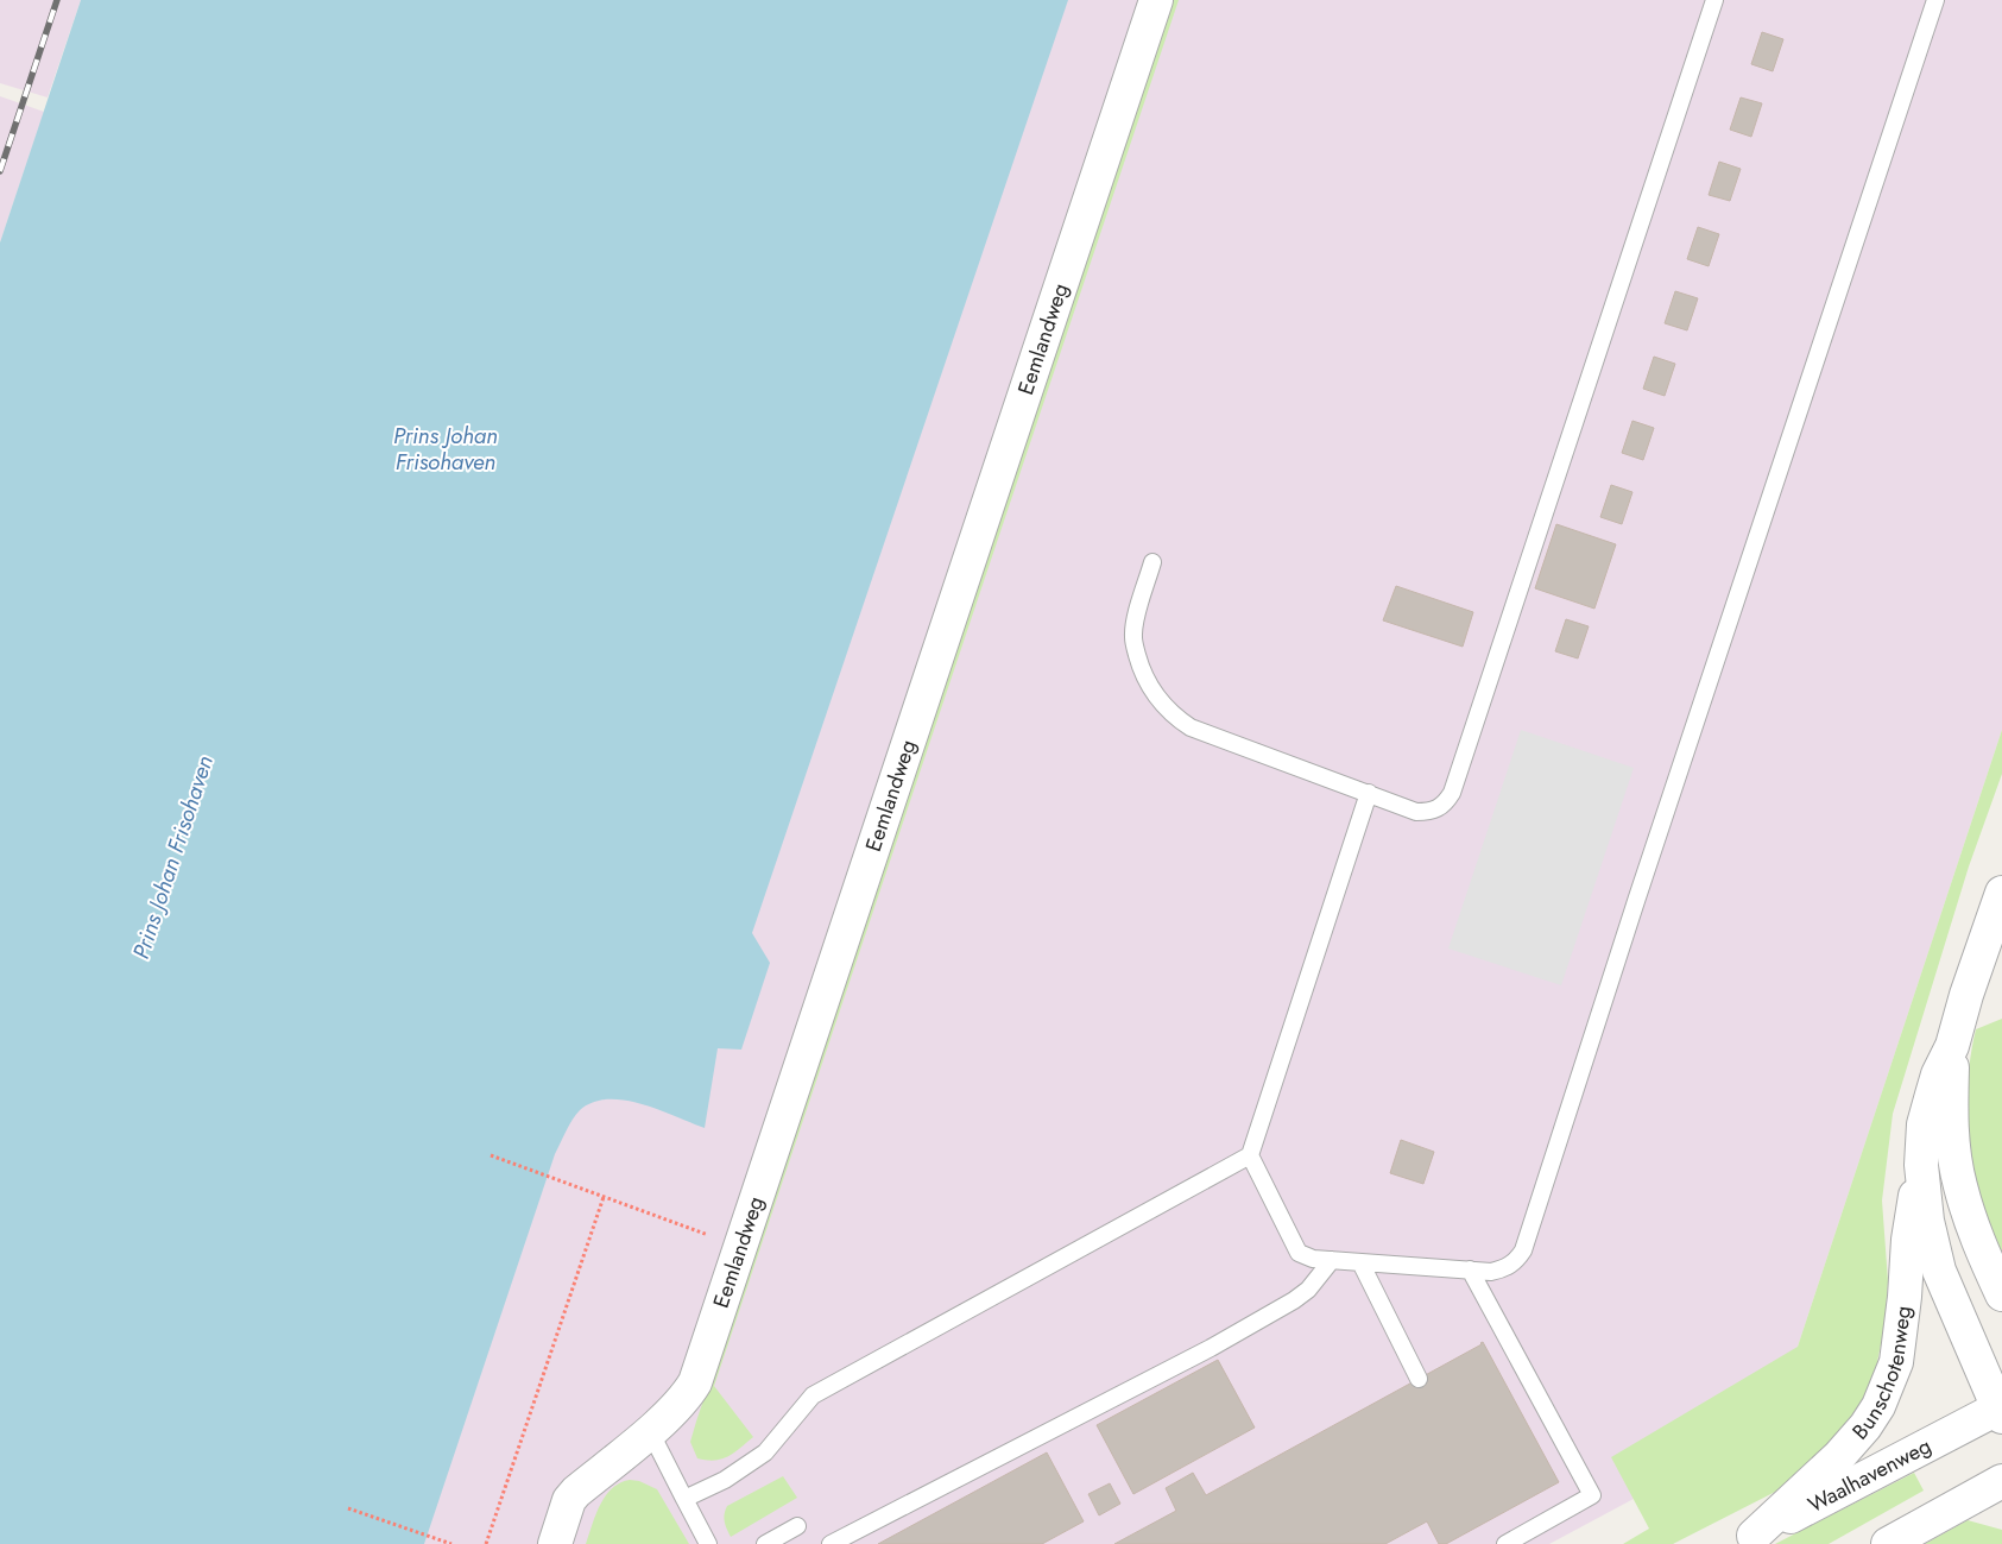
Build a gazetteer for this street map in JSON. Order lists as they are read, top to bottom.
{
  "streets": {
    "street": ["Eemlandweg", "Bunschotenweg", "Waalhavenweg"]
  },
  "crossings": [
    ["Bunschotenweg", "Waalhavenweg"]
  ],
  "water": ["Prins Johan Frisohaven"]
}
